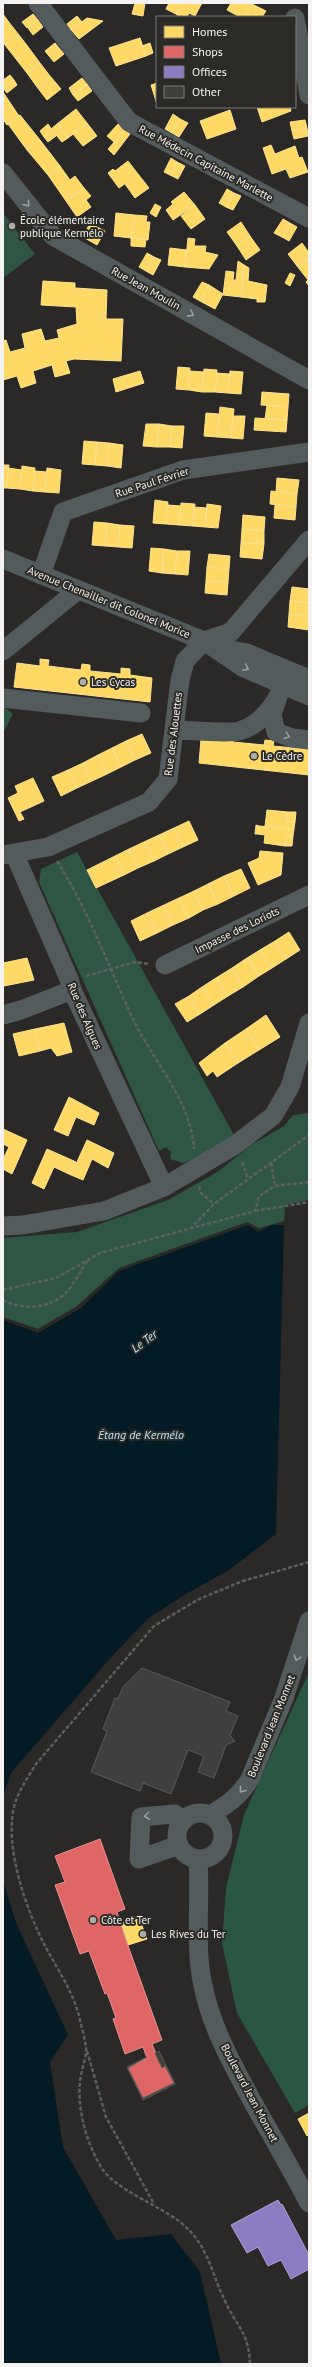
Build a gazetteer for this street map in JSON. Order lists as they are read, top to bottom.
{
  "streets": {
    "street": [
      "Rue Médecin Capitaine Marlette",
      "Rue Jean Moulin",
      "Rue Paul Février",
      "Avenue Chenailler dit Colonel Morice",
      "Rue des Alouettes",
      "Impasse des Loriots",
      "Rue des Algues",
      "Boulevard Jean Monnet"
    ]
  },
  "crossings": [
    ["Rue Paul Février", "Avenue Chenailler dit Colonel Morice"],
    ["Avenue Chenailler dit Colonel Morice", "Rue des Alouettes"],
    ["Rue des Alouettes", "Rue des Algues"]
  ],
  "one_way": ["Rue Jean Moulin", "Boulevard Jean Monnet"],
  "water": ["Le Ter", "Étang de Kermélo"],
  "places": [
    "École élémentaire publique Kermélo",
    "Les Cycas",
    "Le Cèdre",
    "Côte et Ter",
    "Les Rives du Ter"
  ],
  "legend": [
    "Homes",
    "Shops",
    "Offices",
    "Other"
  ]
}
